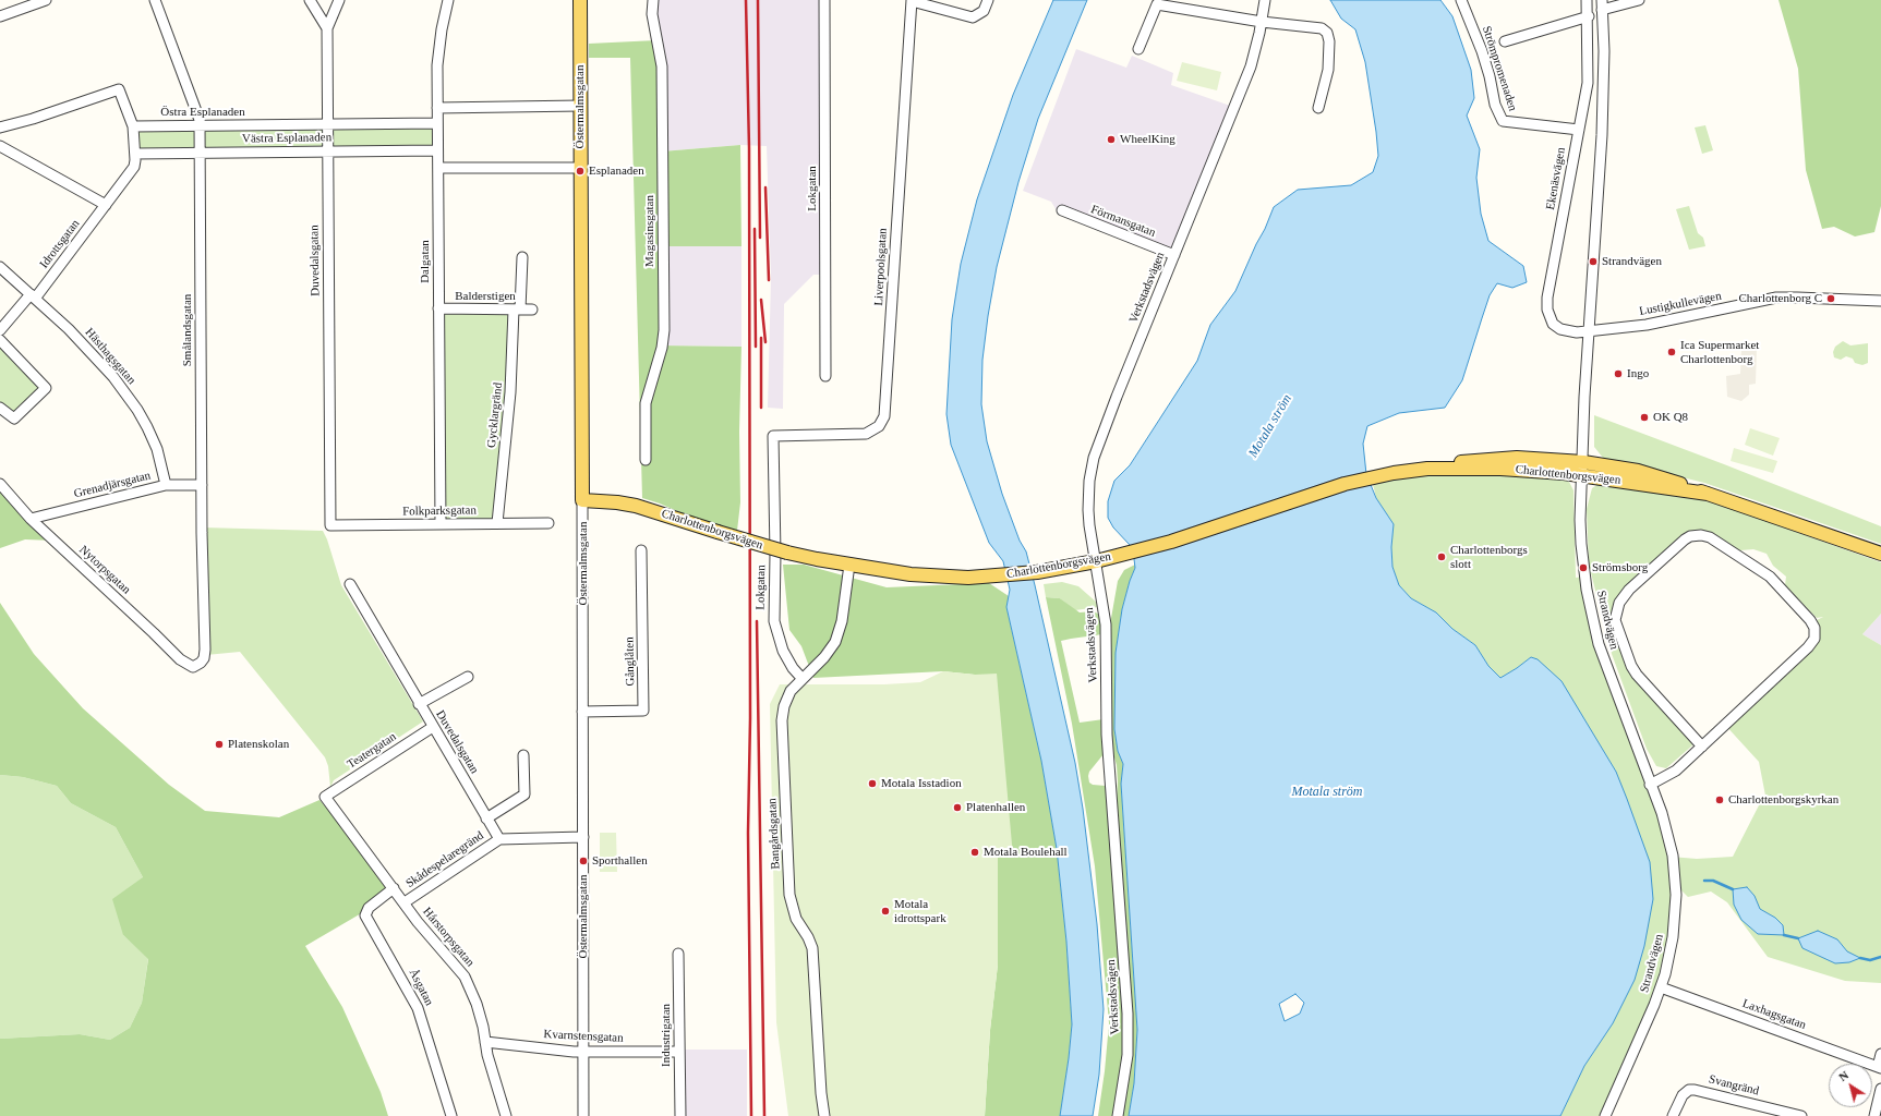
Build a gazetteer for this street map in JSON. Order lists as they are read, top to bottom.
{
  "streets": {
    "main road": ["Östermalmsgatan", "Charlottenborgsvägen"],
    "street": [
      "Strömpromenaden",
      "Östra Esplanaden",
      "Västra Esplanaden",
      "Ekenäsvägen",
      "Lokgatan",
      "Förmansgatan",
      "Magasinsgatan",
      "Idrottsgatan",
      "Duvedalsgatan",
      "Dalgatan",
      "Liverpoolsgatan",
      "Verkstadsvägen",
      "Balderstigen",
      "Lustigkullevägen",
      "Smålandsgatan",
      "Hästhagsgatan",
      "Gycklargränd",
      "Grenadjärsgatan",
      "Folkparksgatan",
      "Nytorpsgatan",
      "Strandvägen",
      "Gånglåten",
      "Teatergatan",
      "Bangårdsgatan",
      "Skådespelaregränd",
      "Hårstorpsgatan",
      "Åsgatan",
      "Laxhagsgatan",
      "Industrigatan",
      "Kvarnstensgatan",
      "Svangränd"
    ]
  },
  "crossings": [
    ["Strömpromenaden", "Ekenäsvägen"],
    ["Östermalmsgatan", "Charlottenborgsvägen"],
    ["Östermalmsgatan", "Gånglåten"],
    ["Östermalmsgatan", "Kvarnstensgatan"],
    ["Östra Esplanaden", "Duvedalsgatan"],
    ["Östra Esplanaden", "Dalgatan"],
    ["Östra Esplanaden", "Smålandsgatan"],
    ["Västra Esplanaden", "Duvedalsgatan"],
    ["Västra Esplanaden", "Dalgatan"],
    ["Västra Esplanaden", "Smålandsgatan"],
    ["Ekenäsvägen", "Lustigkullevägen"],
    ["Ekenäsvägen", "Strandvägen"],
    ["Lokgatan", "Liverpoolsgatan"],
    ["Lokgatan", "Bangårdsgatan"],
    ["Förmansgatan", "Verkstadsvägen"],
    ["Idrottsgatan", "Hästhagsgatan"],
    ["Duvedalsgatan", "Folkparksgatan"],
    ["Duvedalsgatan", "Teatergatan"],
    ["Duvedalsgatan", "Skådespelaregränd"],
    ["Dalgatan", "Balderstigen"],
    ["Dalgatan", "Folkparksgatan"],
    ["Verkstadsvägen", "Charlottenborgsvägen"],
    ["Balderstigen", "Gycklargränd"],
    ["Lustigkullevägen", "Strandvägen"],
    ["Smålandsgatan", "Grenadjärsgatan"],
    ["Smålandsgatan", "Nytorpsgatan"],
    ["Hästhagsgatan", "Grenadjärsgatan"],
    ["Gycklargränd", "Folkparksgatan"],
    ["Charlottenborgsvägen", "Strandvägen"],
    ["Charlottenborgsvägen", "Bangårdsgatan"],
    ["Grenadjärsgatan", "Nytorpsgatan"],
    ["Strandvägen", "Laxhagsgatan"],
    ["Teatergatan", "Hårstorpsgatan"],
    ["Skådespelaregränd", "Hårstorpsgatan"],
    ["Hårstorpsgatan", "Åsgatan"],
    ["Hårstorpsgatan", "Kvarnstensgatan"],
    ["Industrigatan", "Kvarnstensgatan"]
  ],
  "water": ["Motala ström"],
  "places": [
    "WheelKing",
    "Esplanaden",
    "Strandvägen",
    "Charlottenborg C",
    "Ica Supermarket Charlottenborg",
    "Ingo",
    "OK Q8",
    "Charlottenborgs slott",
    "Strömsborg",
    "Platenskolan",
    "Motala Isstadion",
    "Charlottenborgskyrkan",
    "Platenhallen",
    "Motala Boulehall",
    "Sporthallen",
    "Motala idrottspark"
  ],
  "north": "top left"
}
